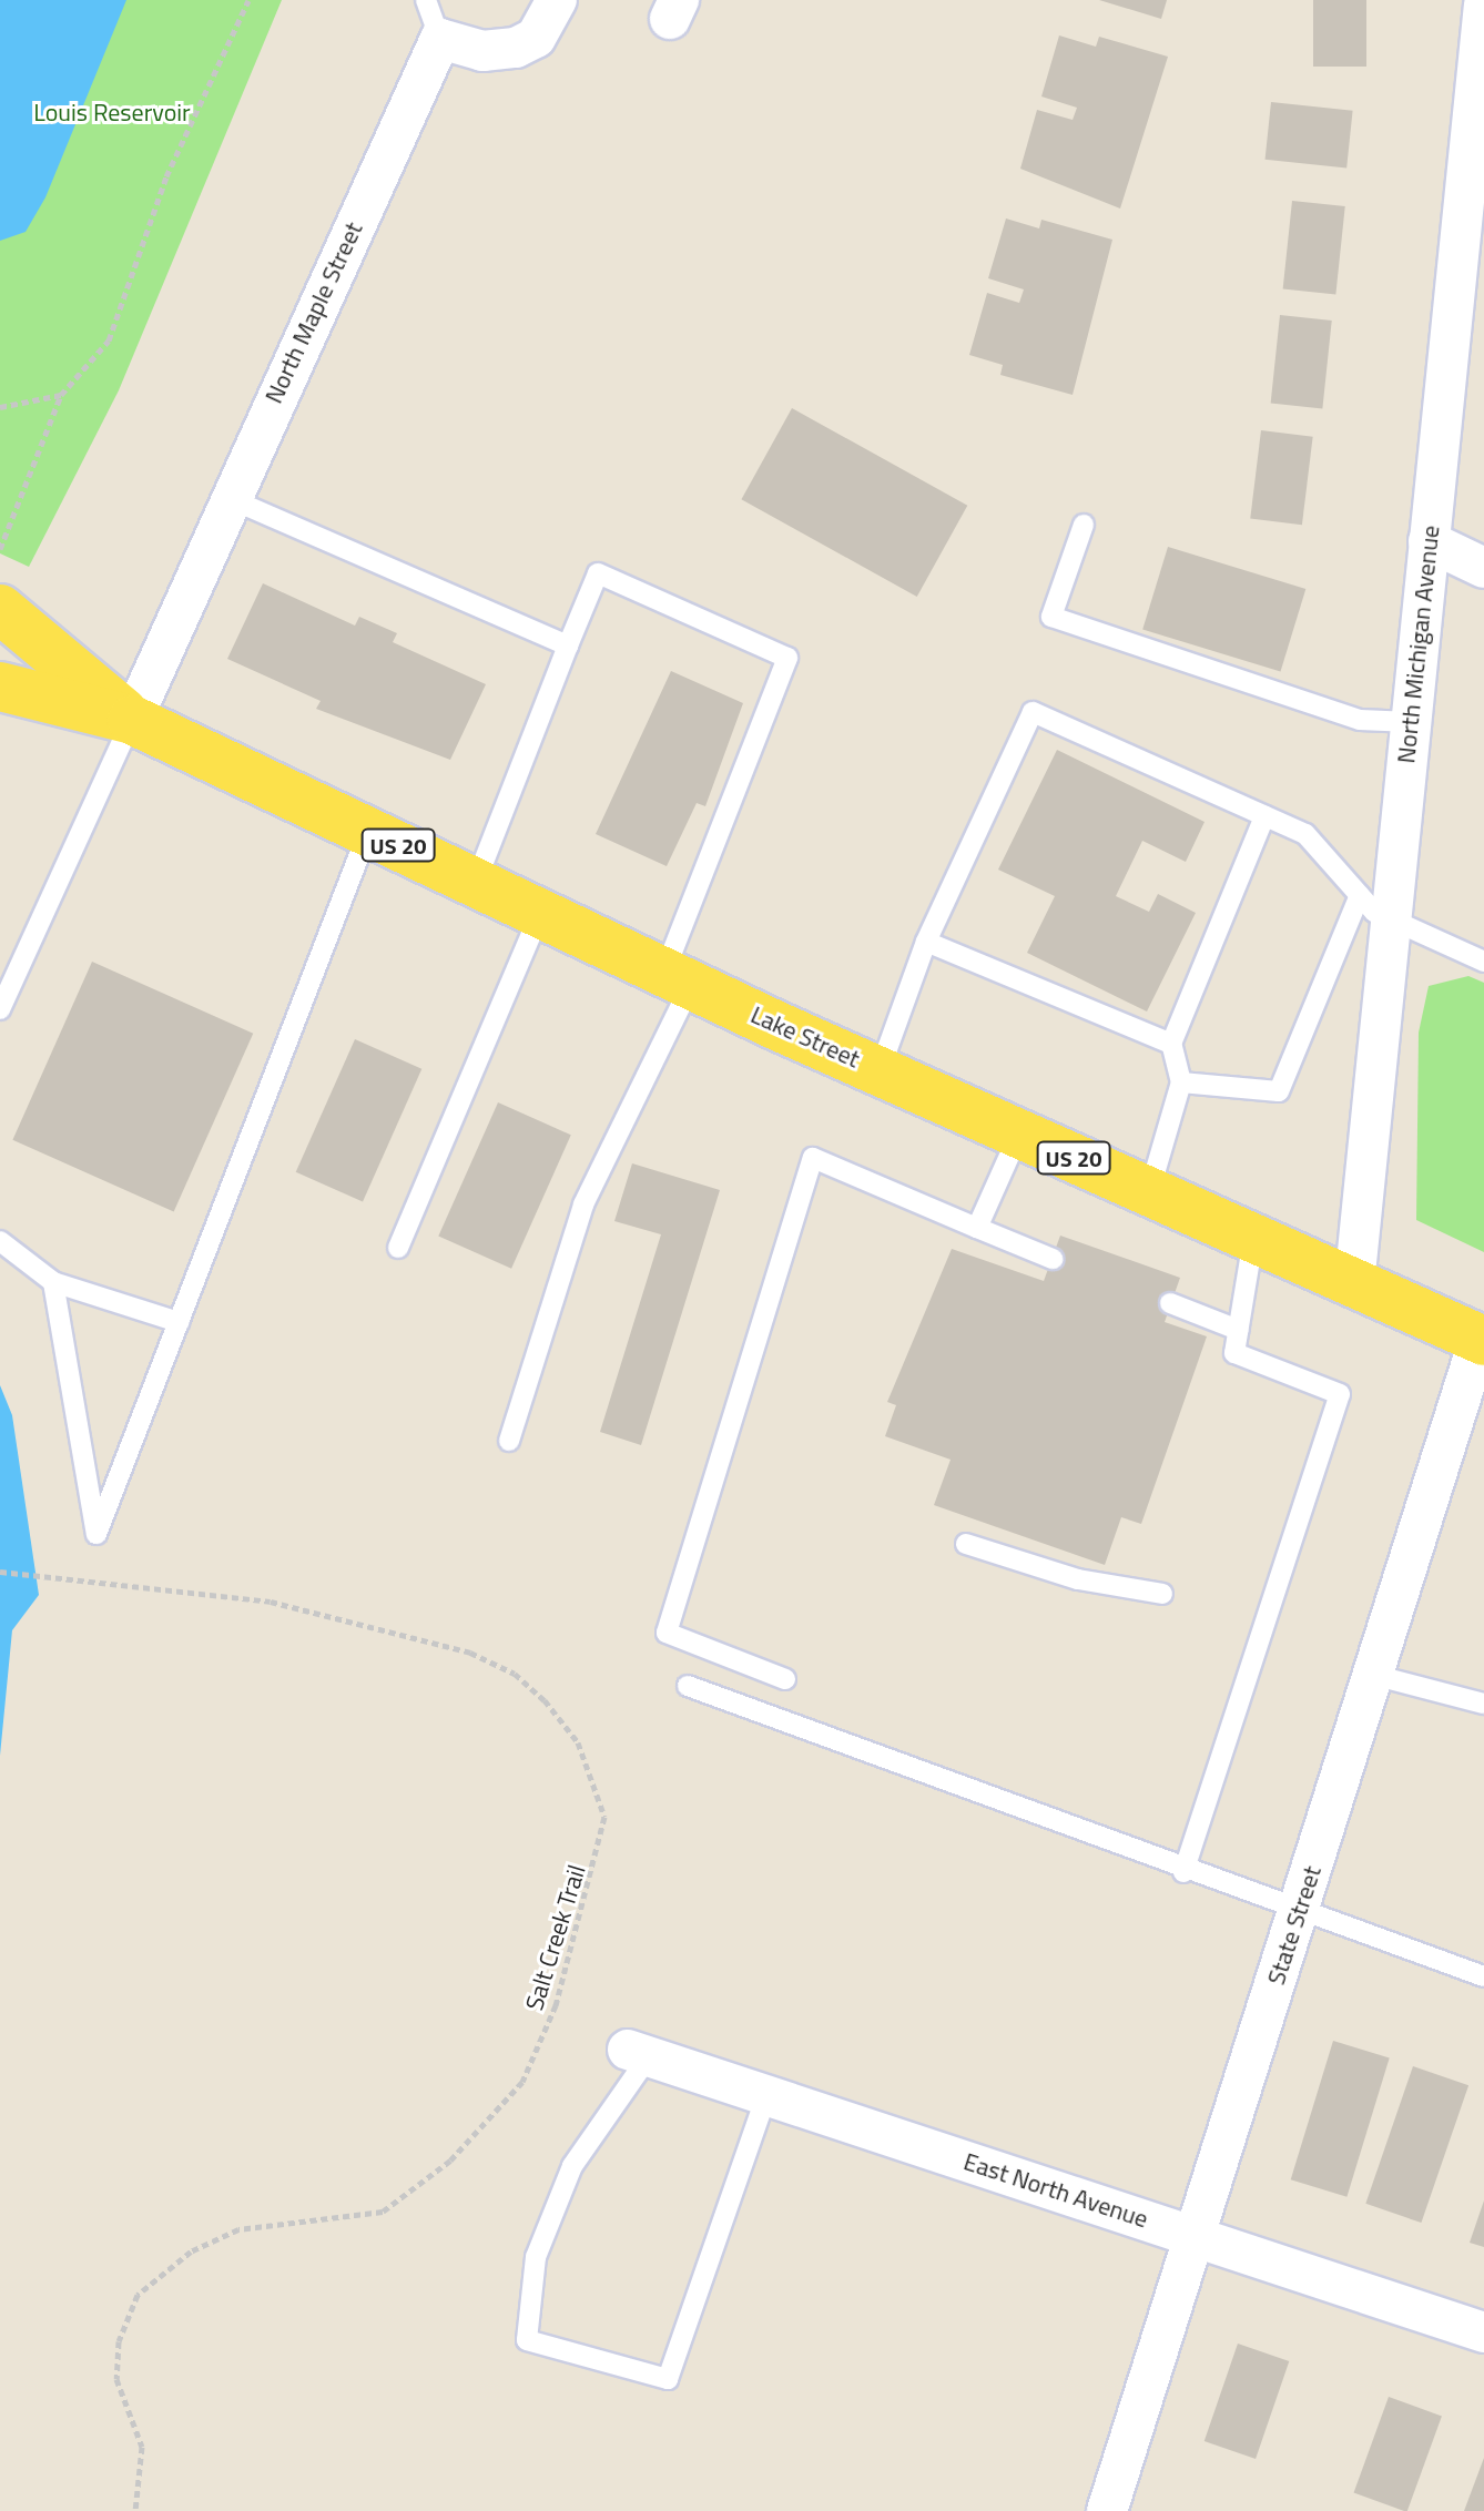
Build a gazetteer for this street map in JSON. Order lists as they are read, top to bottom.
{
  "streets": {
    "main road": ["US 20", "Lake Street"],
    "street": [
      "North Maple Street",
      "North Michigan Avenue",
      "State Street",
      "East North Avenue"
    ],
    "path": ["Salt Creek Trail"]
  },
  "crossings": [
    ["North Maple Street", "Lake Street"],
    ["North Michigan Avenue", "Lake Street"],
    ["Lake Street", "State Street"],
    ["State Street", "East North Avenue"]
  ],
  "parks": ["Louis Reservoir"]
}
